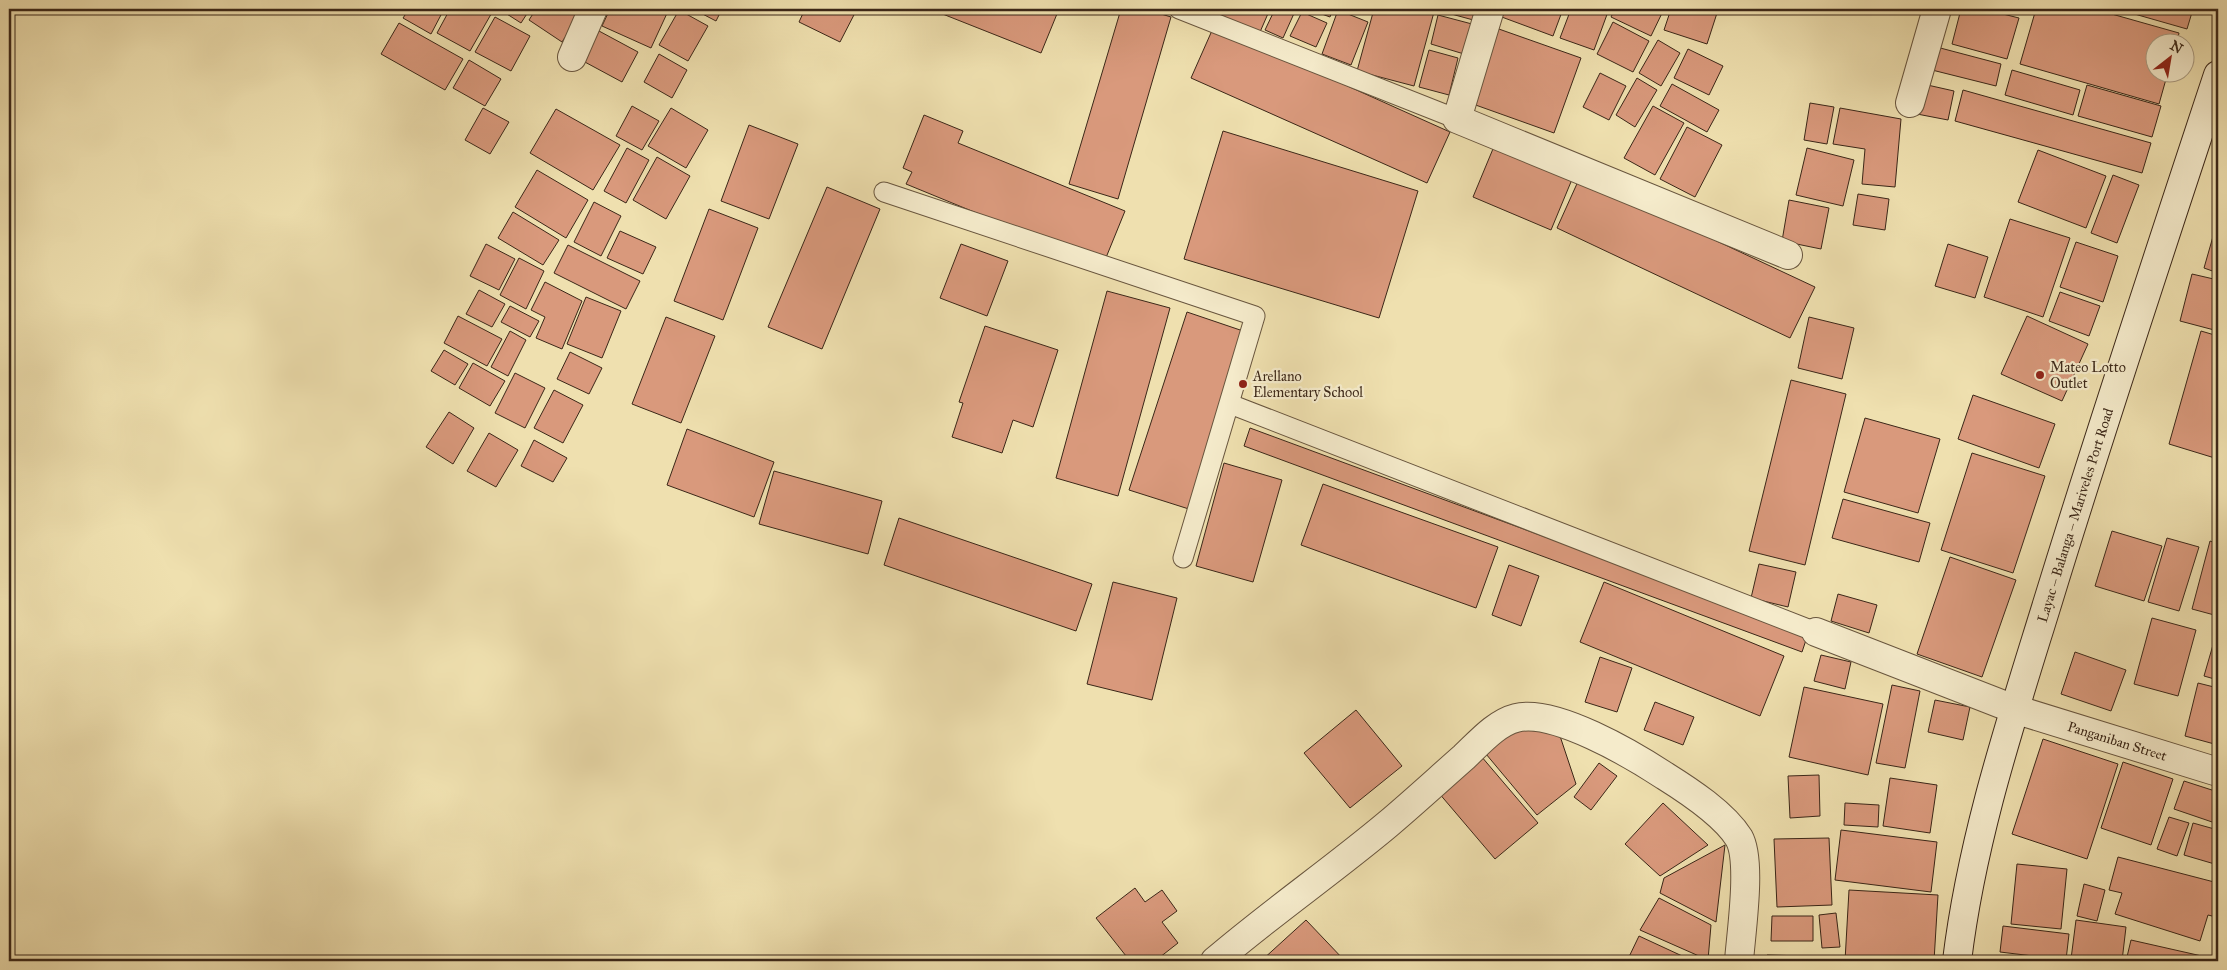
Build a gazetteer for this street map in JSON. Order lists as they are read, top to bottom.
{
  "streets": {
    "street": ["Layac – Balanga – Mariveles Port Road", "Panganiban Street"]
  },
  "crossings": [
    ["Layac – Balanga – Mariveles Port Road", "Panganiban Street"]
  ],
  "places": ["Mateo Lotto Outlet", "Arellano Elementary School"],
  "north": "top right"
}
